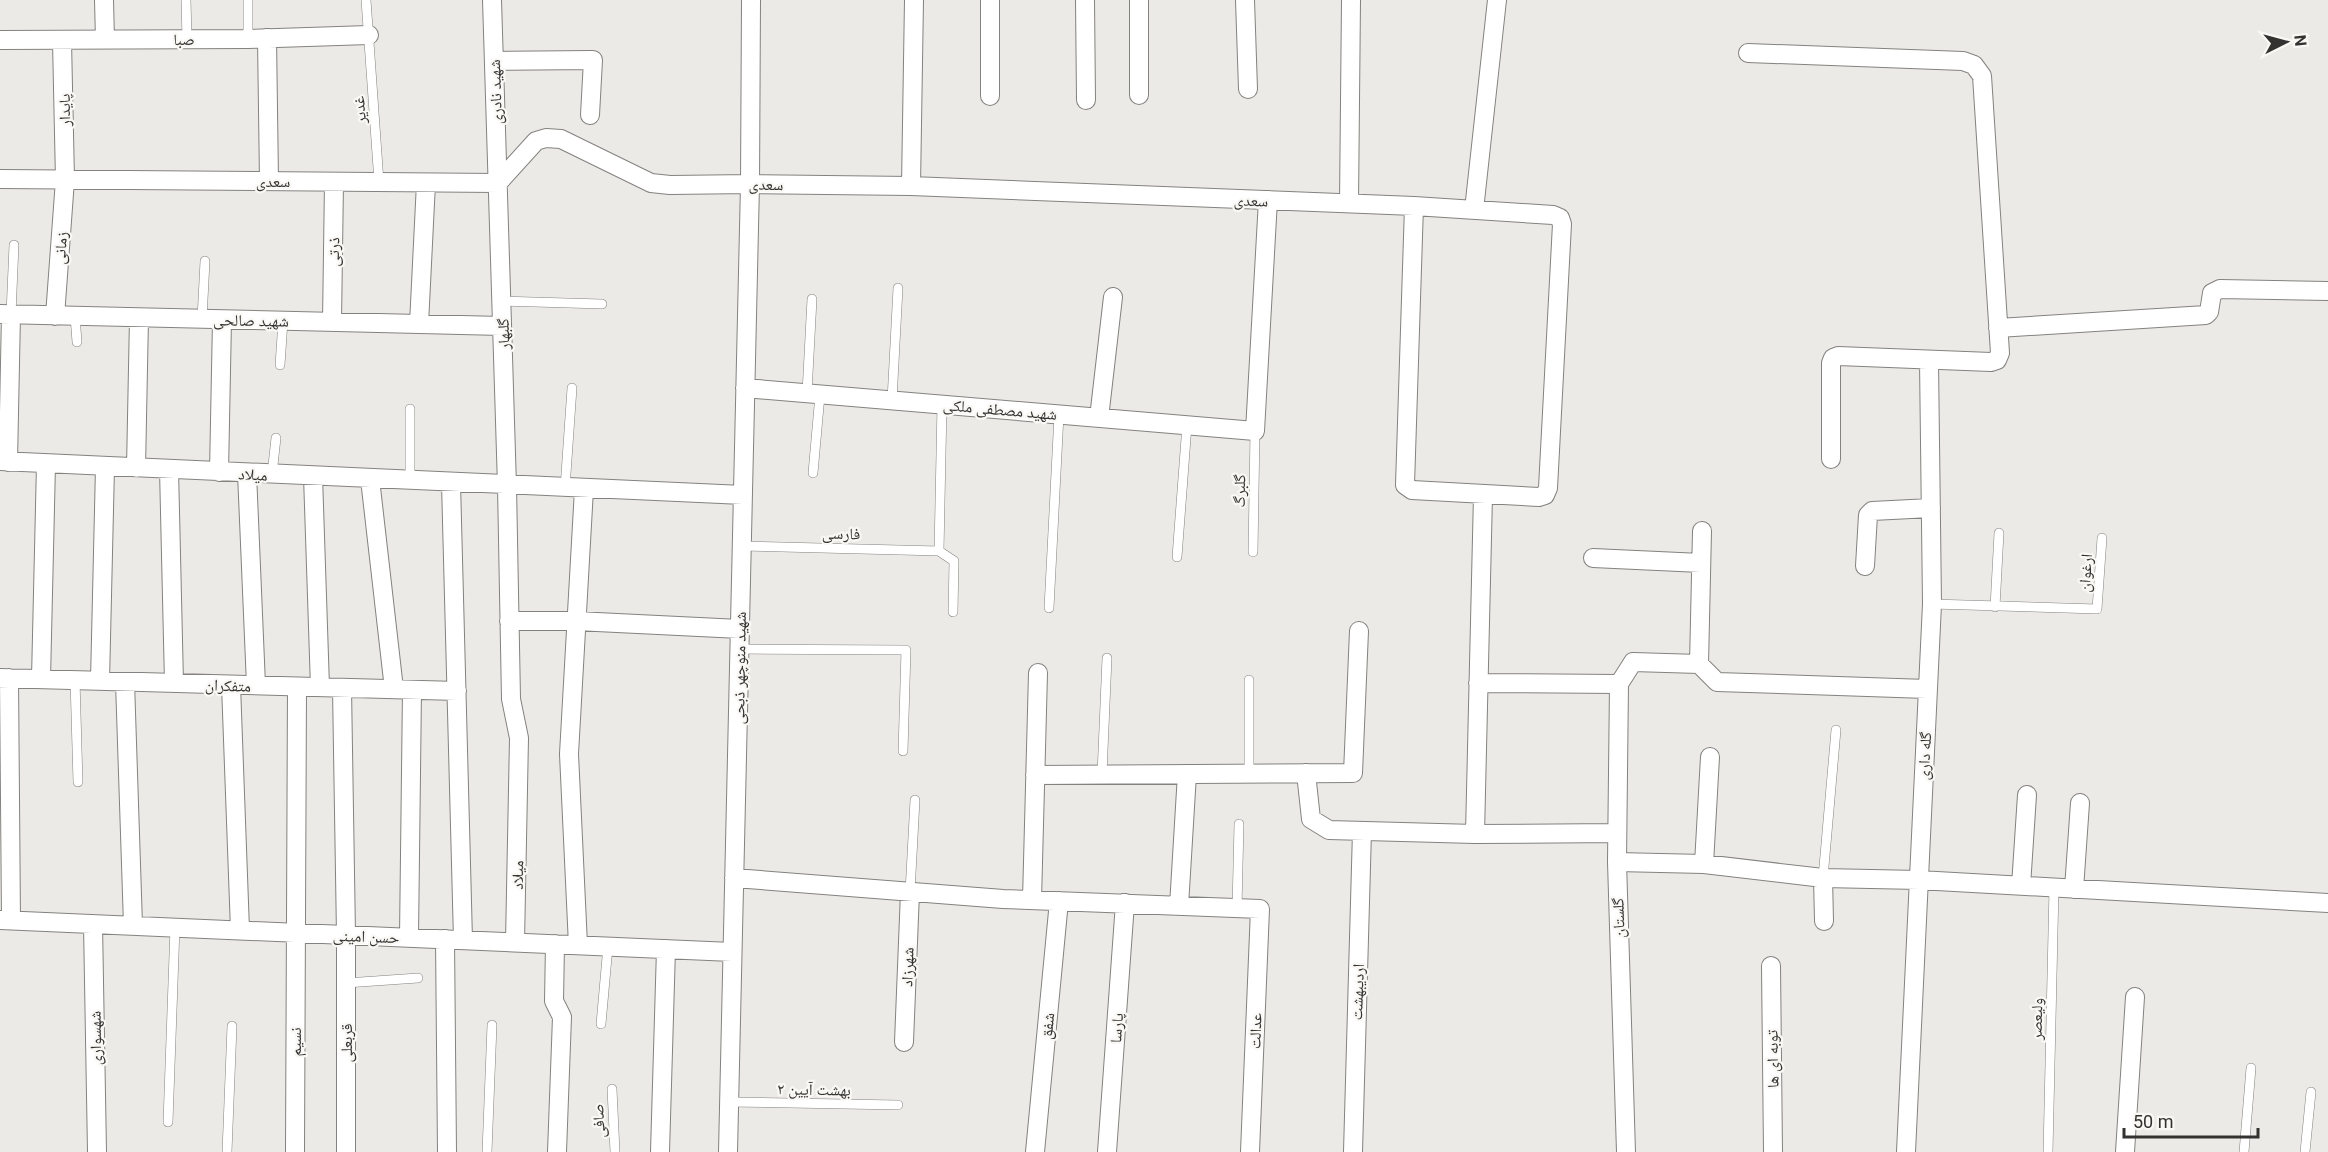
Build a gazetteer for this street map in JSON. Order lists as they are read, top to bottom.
{
  "streets": {
    "street": [
      "صبا",
      "شهید نادری",
      "پایدار",
      "سعدی",
      "زمانی",
      "ذرتی",
      "شهید صالحی",
      "گلبهار",
      "شهید مصطفی ملکی",
      "میلاد",
      "شهید منوچهر ذبحی",
      "متفکران",
      "گله داری",
      "گلستان",
      "حسن امینی",
      "شهرزاد",
      "اردیبهشت",
      "شفق",
      "پارسا",
      "عدالت",
      "شهسواری",
      "نسیم",
      "قربعلی",
      "توبه ای ها"
    ],
    "lane": [
      "غدیر",
      "گلبرگ",
      "فارسی",
      "ارغوان",
      "ولیعصر",
      "بهشت آیین ۲",
      "صافی"
    ]
  },
  "crossings": [
    ["صبا", "پایدار"],
    ["صبا", "غدیر"],
    ["شهید نادری", "سعدی"],
    ["شهید نادری", "گلبهار"],
    ["پایدار", "سعدی"],
    ["پایدار", "زمانی"],
    ["غدیر", "سعدی"],
    ["سعدی", "زمانی"],
    ["سعدی", "ذرتی"],
    ["سعدی", "گلبهار"],
    ["سعدی", "شهید منوچهر ذبحی"],
    ["زمانی", "شهید صالحی"],
    ["ذرتی", "شهید صالحی"],
    ["شهید صالحی", "گلبهار"],
    ["گلبهار", "میلاد"],
    ["شهید مصطفی ملکی", "گلبرگ"],
    ["شهید مصطفی ملکی", "شهید منوچهر ذبحی"],
    ["میلاد", "شهید منوچهر ذبحی"],
    ["میلاد", "حسن امینی"],
    ["فارسی", "شهید منوچهر ذبحی"],
    ["شهید منوچهر ذبحی", "حسن امینی"],
    ["شهید منوچهر ذبحی", "بهشت آیین ۲"],
    ["متفکران", "نسیم"],
    ["متفکران", "قربعلی"],
    ["حسن امینی", "شهسواری"],
    ["حسن امینی", "نسیم"],
    ["حسن امینی", "قربعلی"]
  ],
  "scale_bar": "50 m",
  "north": "right"
}
